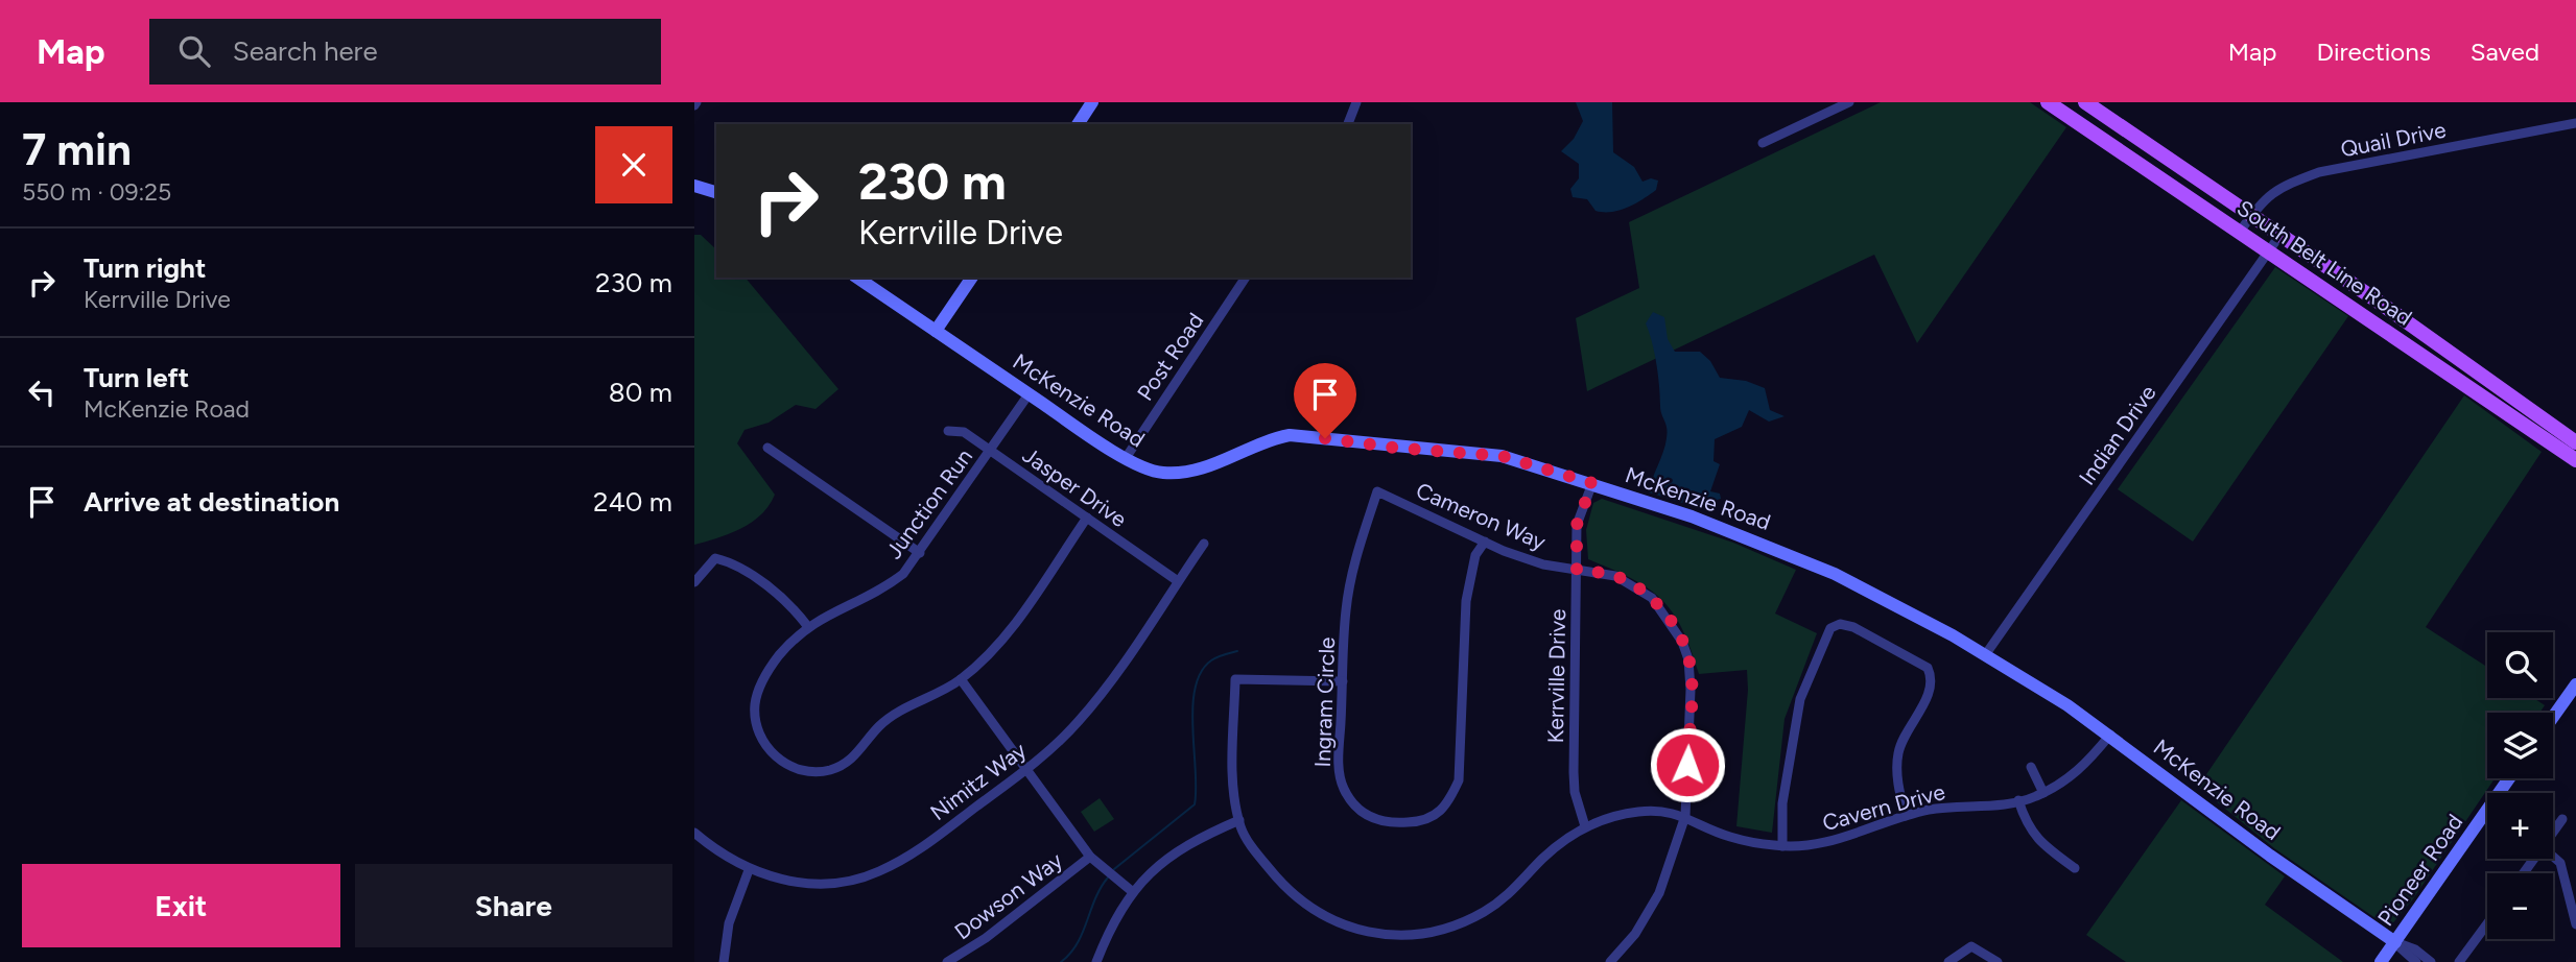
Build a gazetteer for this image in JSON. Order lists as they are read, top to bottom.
{
  "streets": {
    "main road": ["South Belt Line Road"],
    "street": [
      "Quail Drive",
      "Post Road",
      "McKenzie Road",
      "Indian Drive",
      "Jasper Drive",
      "Junction Run",
      "Cameron Way",
      "Kerrville Drive",
      "Ingram Circle",
      "Nimitz Way",
      "Cavern Drive",
      "Pioneer Road",
      "Dowson Way"
    ]
  },
  "crossings": [
    ["Quail Drive", "South Belt Line Road"],
    ["South Belt Line Road", "Indian Drive"],
    ["Post Road", "McKenzie Road"],
    ["McKenzie Road", "Indian Drive"],
    ["McKenzie Road", "Junction Run"],
    ["McKenzie Road", "Kerrville Drive"],
    ["McKenzie Road", "Cavern Drive"],
    ["McKenzie Road", "Pioneer Road"],
    ["Jasper Drive", "Junction Run"],
    ["Jasper Drive", "Nimitz Way"],
    ["Cameron Way", "Kerrville Drive"],
    ["Cameron Way", "Ingram Circle"],
    ["Cameron Way", "Cavern Drive"],
    ["Kerrville Drive", "Cavern Drive"],
    ["Ingram Circle", "Cavern Drive"]
  ],
  "page": {
    "header": "Map",
    "search": "Search here",
    "nav": ["Map", "Directions", "Saved"],
    "heading": ["7 min", "550 m · 09:25"],
    "turn": ["230 m", "Kerrville Drive"],
    "list": [
      {
        "name": "Turn right",
        "note": "Kerrville Drive",
        "value": "230 m"
      },
      {
        "name": "Turn left",
        "note": "McKenzie Road",
        "value": "80 m"
      },
      {
        "name": "Arrive at destination",
        "value": "240 m"
      }
    ],
    "map_buttons": ["+", "−"],
    "buttons": ["Exit", "Share"]
  }
}
